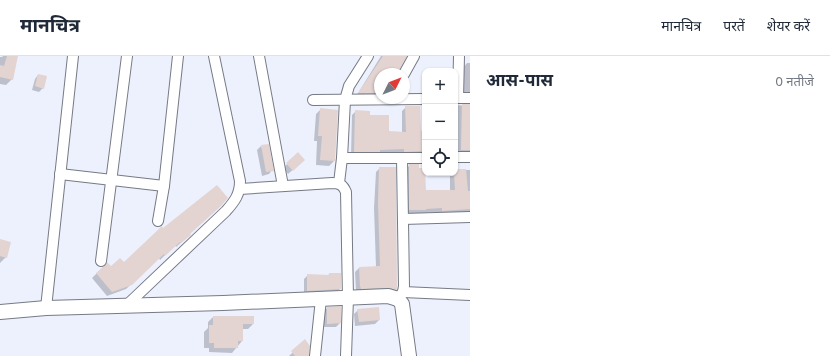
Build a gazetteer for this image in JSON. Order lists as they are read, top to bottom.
{
  "north": "top right",
  "page": {
    "header": "मानचित्र",
    "nav": ["मानचित्र", "परतें", "शेयर करें"],
    "heading": ["आस-पास", "0 नतीजे"],
    "map_buttons": ["+", "−"]
  }
}
